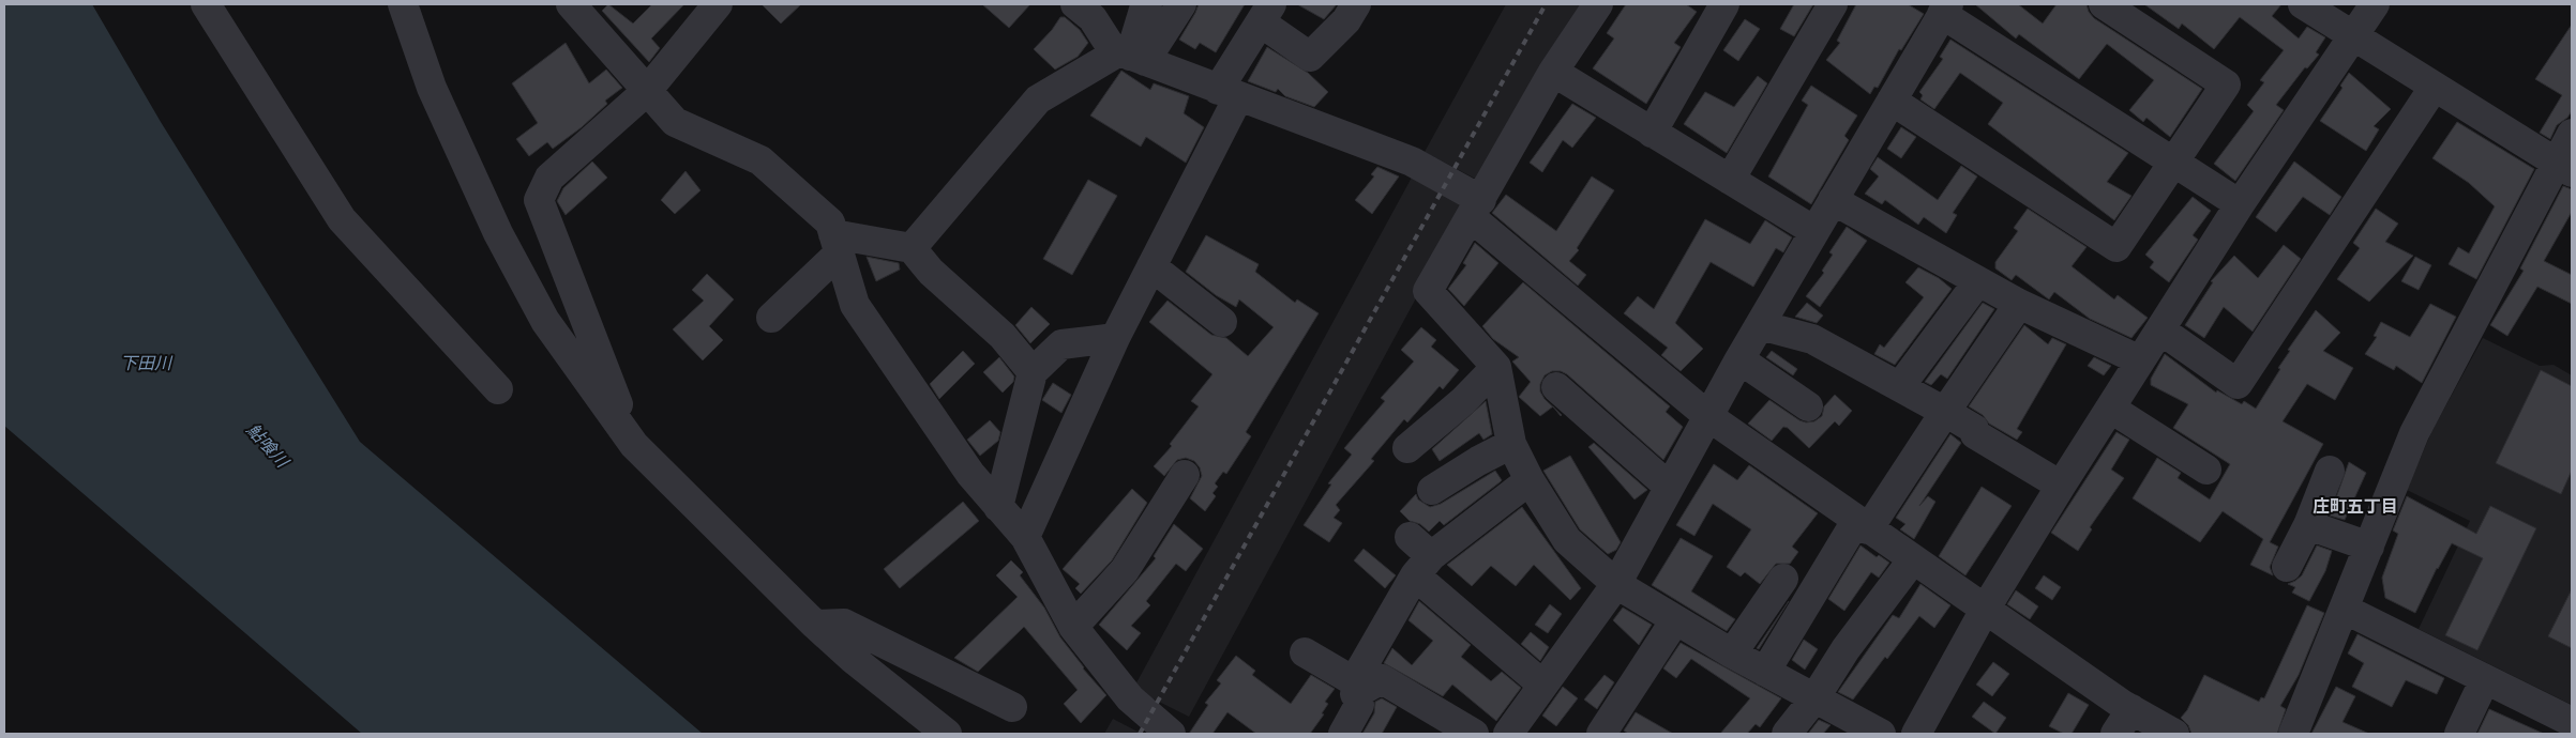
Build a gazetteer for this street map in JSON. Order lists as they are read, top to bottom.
{
  "districts": ["庄町五丁目"],
  "water": ["下田川", "鮎喰川"]
}
